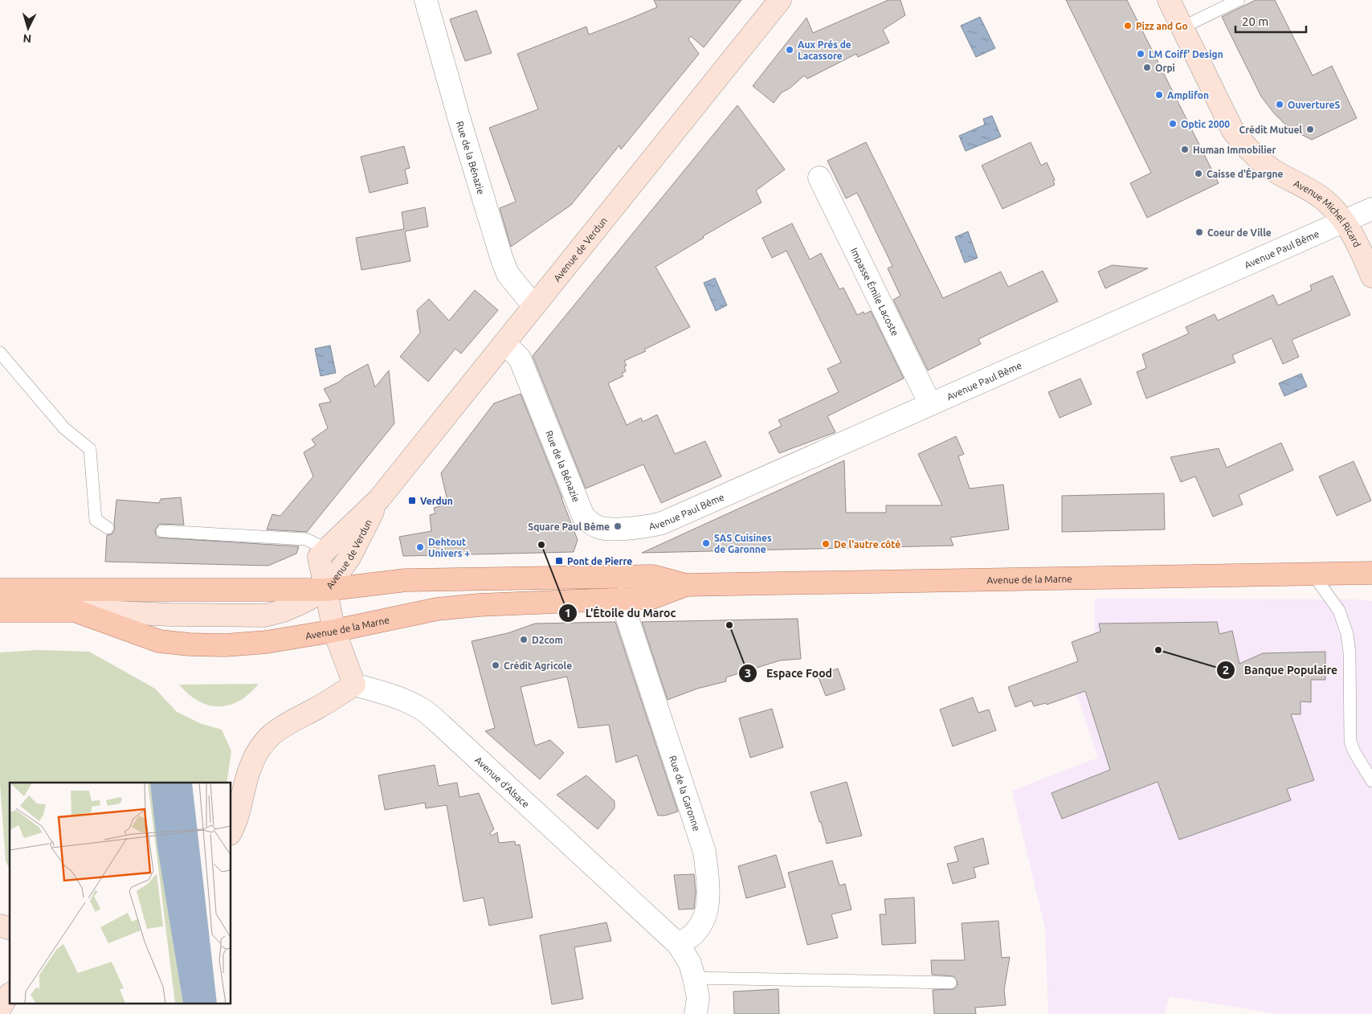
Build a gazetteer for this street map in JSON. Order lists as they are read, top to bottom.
{
  "streets": {
    "main road": ["Avenue Michel Ricard", "Avenue de Verdun", "Avenue de la Marne"],
    "street": [
      "Rue de la Bénazie",
      "Avenue Paul Bême",
      "Impasse Émile Lacoste",
      "Avenue d'Alsace",
      "Rue de la Garonne"
    ]
  },
  "crossings": [
    ["Rue de la Bénazie", "Avenue de Verdun"],
    ["Rue de la Bénazie", "Avenue Paul Bême"],
    ["Avenue Michel Ricard", "Avenue Paul Bême"],
    ["Avenue de Verdun", "Avenue de la Marne"],
    ["Avenue Paul Bême", "Impasse Émile Lacoste"],
    ["Avenue de la Marne", "Rue de la Garonne"],
    ["Avenue d'Alsace", "Rue de la Garonne"]
  ],
  "places": {
    "other": [
      "Pizz and Go",
      "Aux Prés de Lacassore",
      "LM Coiff' Design",
      "Orpi",
      "Amplifon",
      "OuvertureS",
      "Optic 2000",
      "Crédit Mutuel",
      "Human Immobilier",
      "Caisse d'Épargne",
      "Coeur de Ville",
      "Square Paul Bême",
      "SAS Cuisines de Garonne",
      "De l'autre côté",
      "L'Étoile du Maroc",
      "Dehtout Univers +",
      "Espace Food",
      "D2com",
      "Banque Populaire",
      "Crédit Agricole"
    ],
    "transit": ["Verdun", "Pont de Pierre"]
  },
  "scale_bar": "20 m",
  "north": "bottom"
}
